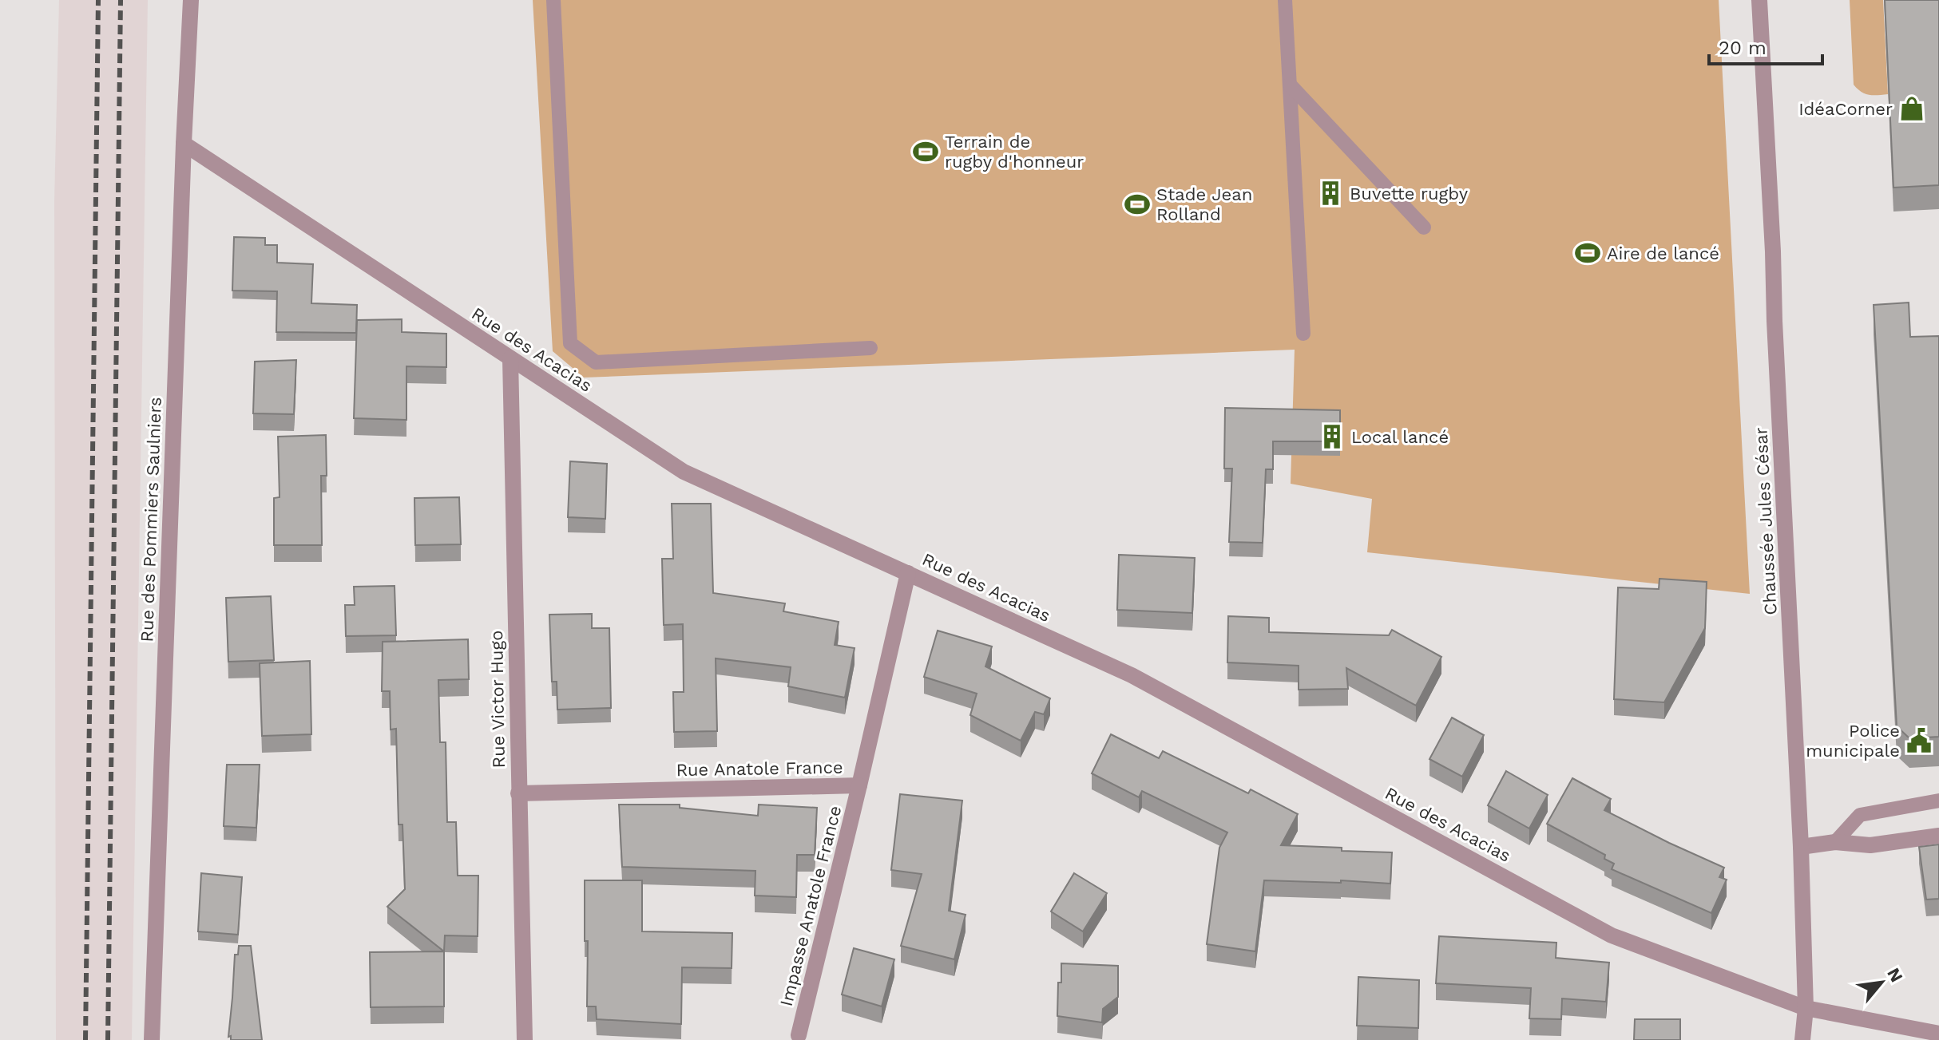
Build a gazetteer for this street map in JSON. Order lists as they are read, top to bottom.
{
  "streets": {
    "street": [
      "Rue des Acacias",
      "Rue des Pommiers Saulniers",
      "Chaussée Jules César",
      "Rue Victor Hugo",
      "Rue Anatole France",
      "Impasse Anatole France"
    ]
  },
  "crossings": [
    ["Rue des Acacias", "Rue des Pommiers Saulniers"],
    ["Rue des Acacias", "Chaussée Jules César"],
    ["Rue des Acacias", "Rue Victor Hugo"],
    ["Rue des Acacias", "Rue Anatole France"],
    ["Rue Victor Hugo", "Rue Anatole France"],
    ["Rue Anatole France", "Impasse Anatole France"]
  ],
  "places": {
    "shop": ["IdéaCorner"],
    "sports": ["Terrain de rugby d'honneur", "Stade Jean Rolland", "Aire de lancé"],
    "building": ["Buvette rugby", "Local lancé"],
    "public building": ["Police municipale"]
  },
  "scale_bar": "20 m",
  "north": "top right"
}
